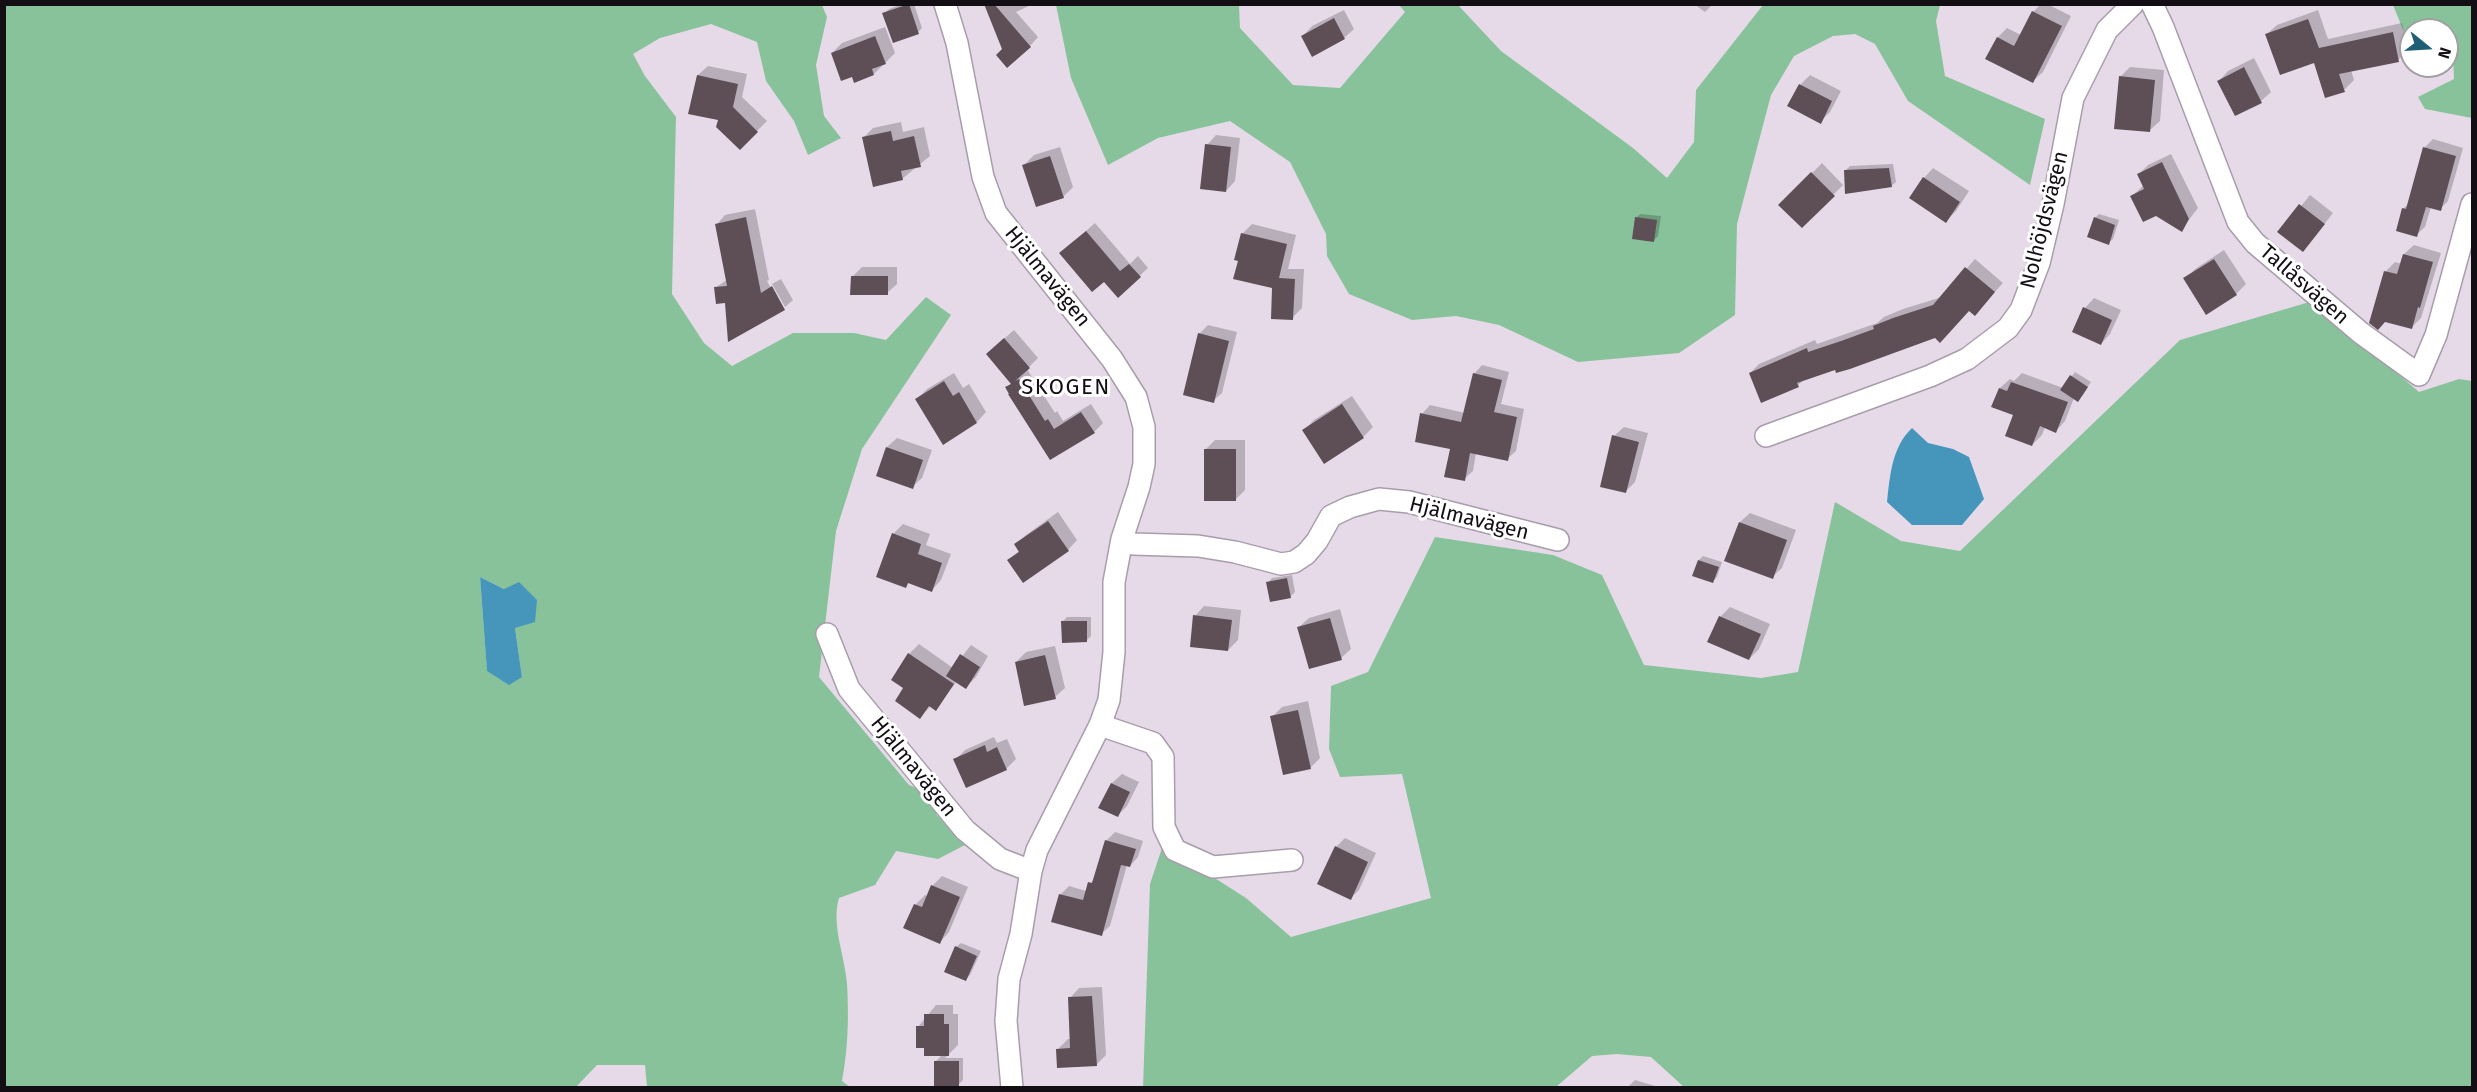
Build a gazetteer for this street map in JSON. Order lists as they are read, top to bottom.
{
  "streets": {
    "street": ["Nolhöjdsvägen", "Hjälmavägen", "Tallåsvägen"]
  },
  "districts": ["SKOGEN"],
  "north": "right"
}
